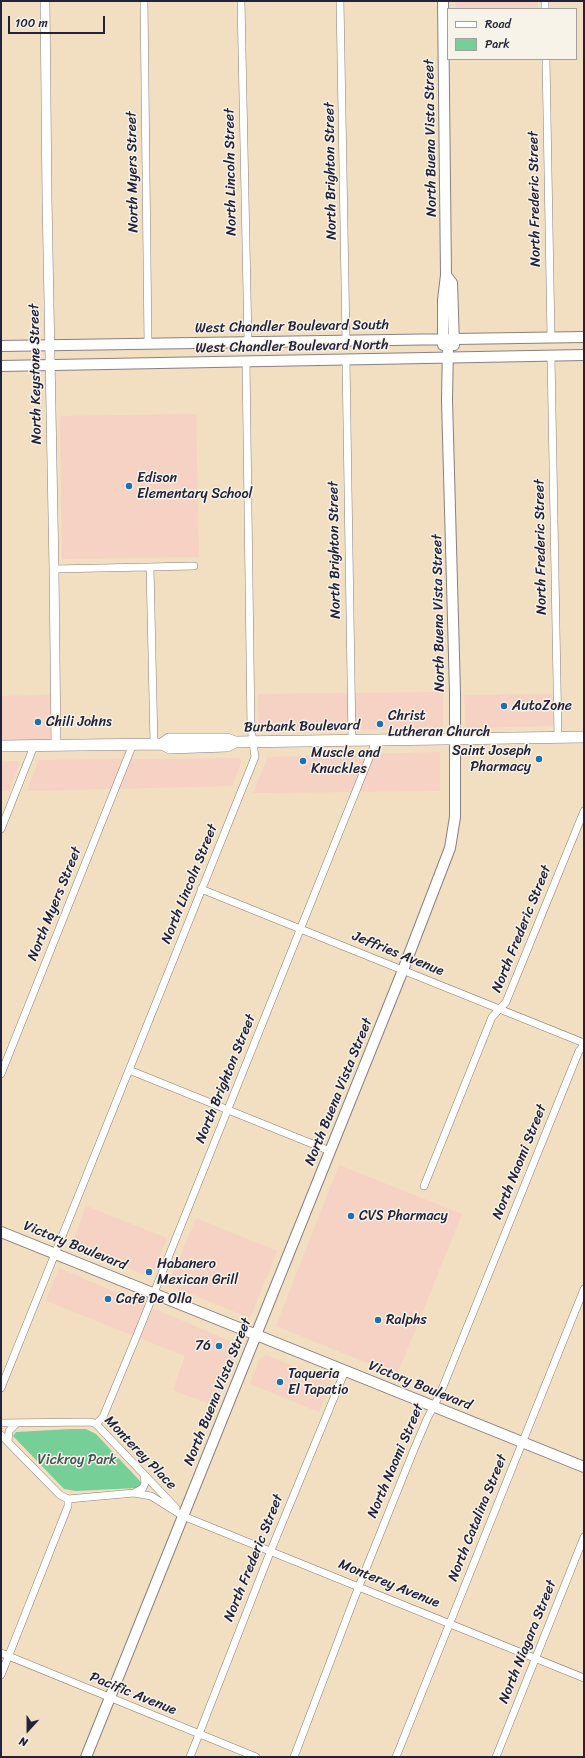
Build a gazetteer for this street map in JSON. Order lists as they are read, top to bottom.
{
  "streets": {
    "main road": [
      "North Buena Vista Street",
      "West Chandler Boulevard South",
      "West Chandler Boulevard North",
      "Burbank Boulevard",
      "Victory Boulevard"
    ],
    "street": [
      "North Brighton Street",
      "North Myers Street",
      "North Lincoln Street",
      "North Frederic Street",
      "North Keystone Street",
      "Jeffries Avenue",
      "North Naomi Street",
      "Monterey Place",
      "North Catalina Street",
      "Monterey Avenue",
      "North Niagara Street",
      "Pacific Avenue"
    ]
  },
  "crossings": [
    ["North Buena Vista Street", "West Chandler Boulevard South"],
    ["North Buena Vista Street", "West Chandler Boulevard North"],
    ["North Buena Vista Street", "Burbank Boulevard"],
    ["North Buena Vista Street", "Jeffries Avenue"],
    ["North Buena Vista Street", "Victory Boulevard"],
    ["North Buena Vista Street", "Monterey Place"],
    ["North Buena Vista Street", "Monterey Avenue"],
    ["North Buena Vista Street", "Pacific Avenue"],
    ["North Brighton Street", "West Chandler Boulevard South"],
    ["North Brighton Street", "West Chandler Boulevard North"],
    ["North Brighton Street", "Burbank Boulevard"],
    ["North Brighton Street", "Jeffries Avenue"],
    ["North Brighton Street", "Victory Boulevard"],
    ["North Brighton Street", "Monterey Place"],
    ["North Myers Street", "West Chandler Boulevard South"],
    ["North Myers Street", "Burbank Boulevard"],
    ["North Lincoln Street", "West Chandler Boulevard South"],
    ["North Lincoln Street", "West Chandler Boulevard North"],
    ["North Lincoln Street", "Burbank Boulevard"],
    ["North Lincoln Street", "Jeffries Avenue"],
    ["North Lincoln Street", "Victory Boulevard"],
    ["North Frederic Street", "West Chandler Boulevard South"],
    ["North Frederic Street", "West Chandler Boulevard North"],
    ["North Frederic Street", "Burbank Boulevard"],
    ["North Frederic Street", "Jeffries Avenue"],
    ["North Frederic Street", "Victory Boulevard"],
    ["North Frederic Street", "Monterey Avenue"],
    ["North Frederic Street", "Pacific Avenue"],
    ["West Chandler Boulevard South", "North Keystone Street"],
    ["West Chandler Boulevard North", "North Keystone Street"],
    ["North Keystone Street", "Burbank Boulevard"],
    ["Jeffries Avenue", "North Naomi Street"],
    ["North Naomi Street", "Victory Boulevard"],
    ["North Naomi Street", "Monterey Avenue"],
    ["Victory Boulevard", "North Catalina Street"],
    ["Monterey Place", "Monterey Avenue"],
    ["North Catalina Street", "Monterey Avenue"],
    ["Monterey Avenue", "North Niagara Street"]
  ],
  "parks": ["Vickroy Park"],
  "places": [
    "Edison Elementary School",
    "AutoZone",
    "Chili Johns",
    "Christ Lutheran Church",
    "Saint Joseph Pharmacy",
    "Muscle and Knuckles",
    "CVS Pharmacy",
    "Habanero Mexican Grill",
    "Cafe De Olla",
    "Ralphs",
    "76",
    "Taqueria El Tapatio"
  ],
  "legend": ["Road", "Park"],
  "scale_bar": "100 m",
  "north": "bottom"
}
